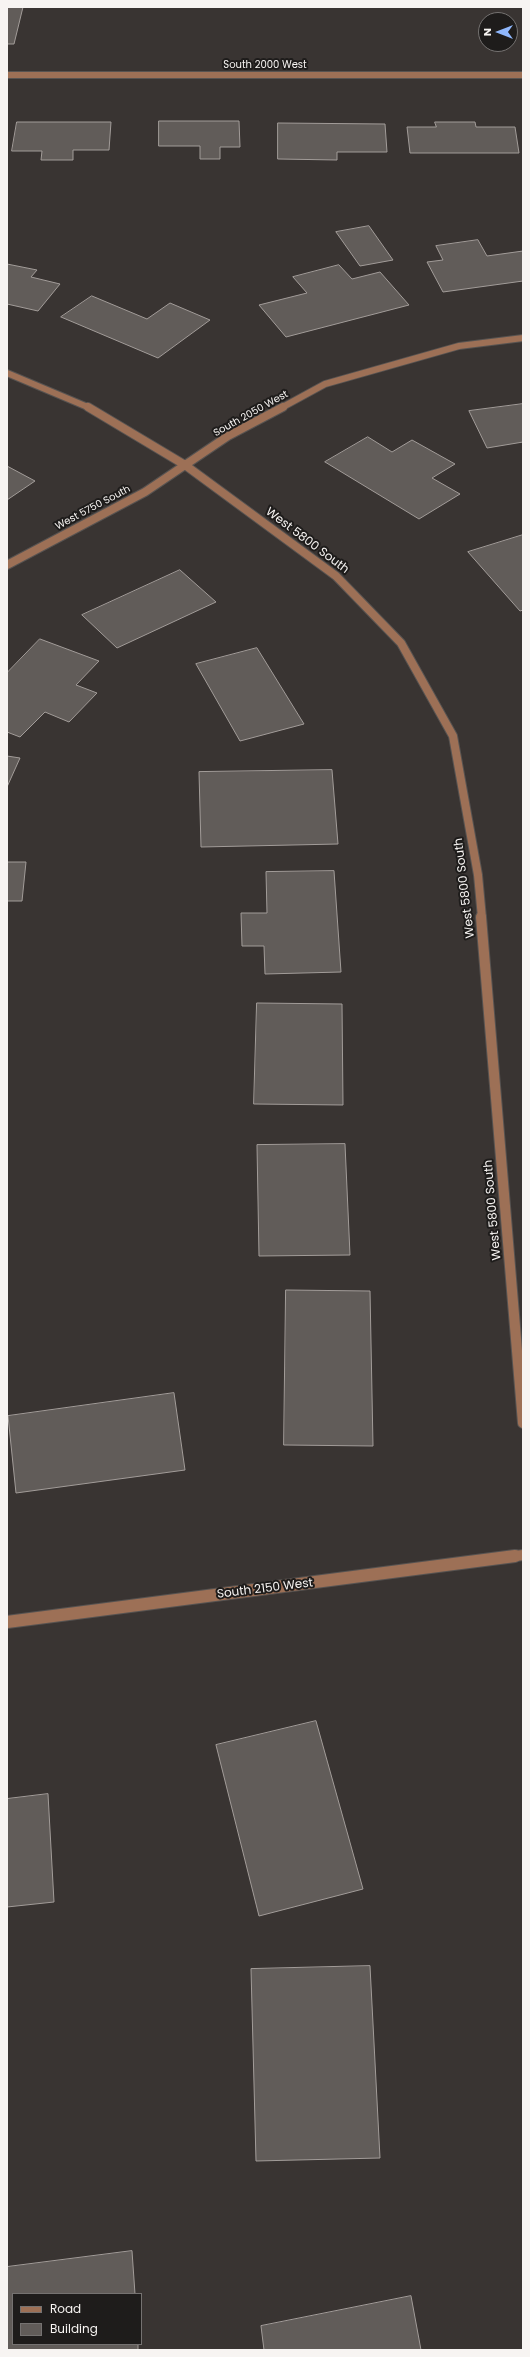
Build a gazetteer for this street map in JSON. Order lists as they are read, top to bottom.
{
  "streets": {
    "street": [
      "South 2000 West",
      "South 2050 West",
      "West 5750 South",
      "West 5800 South",
      "South 2150 West"
    ]
  },
  "crossings": [
    ["South 2050 West", "West 5750 South"],
    ["South 2050 West", "West 5800 South"],
    ["West 5750 South", "West 5800 South"]
  ],
  "legend": ["Road", "Building"],
  "north": "left"
}
